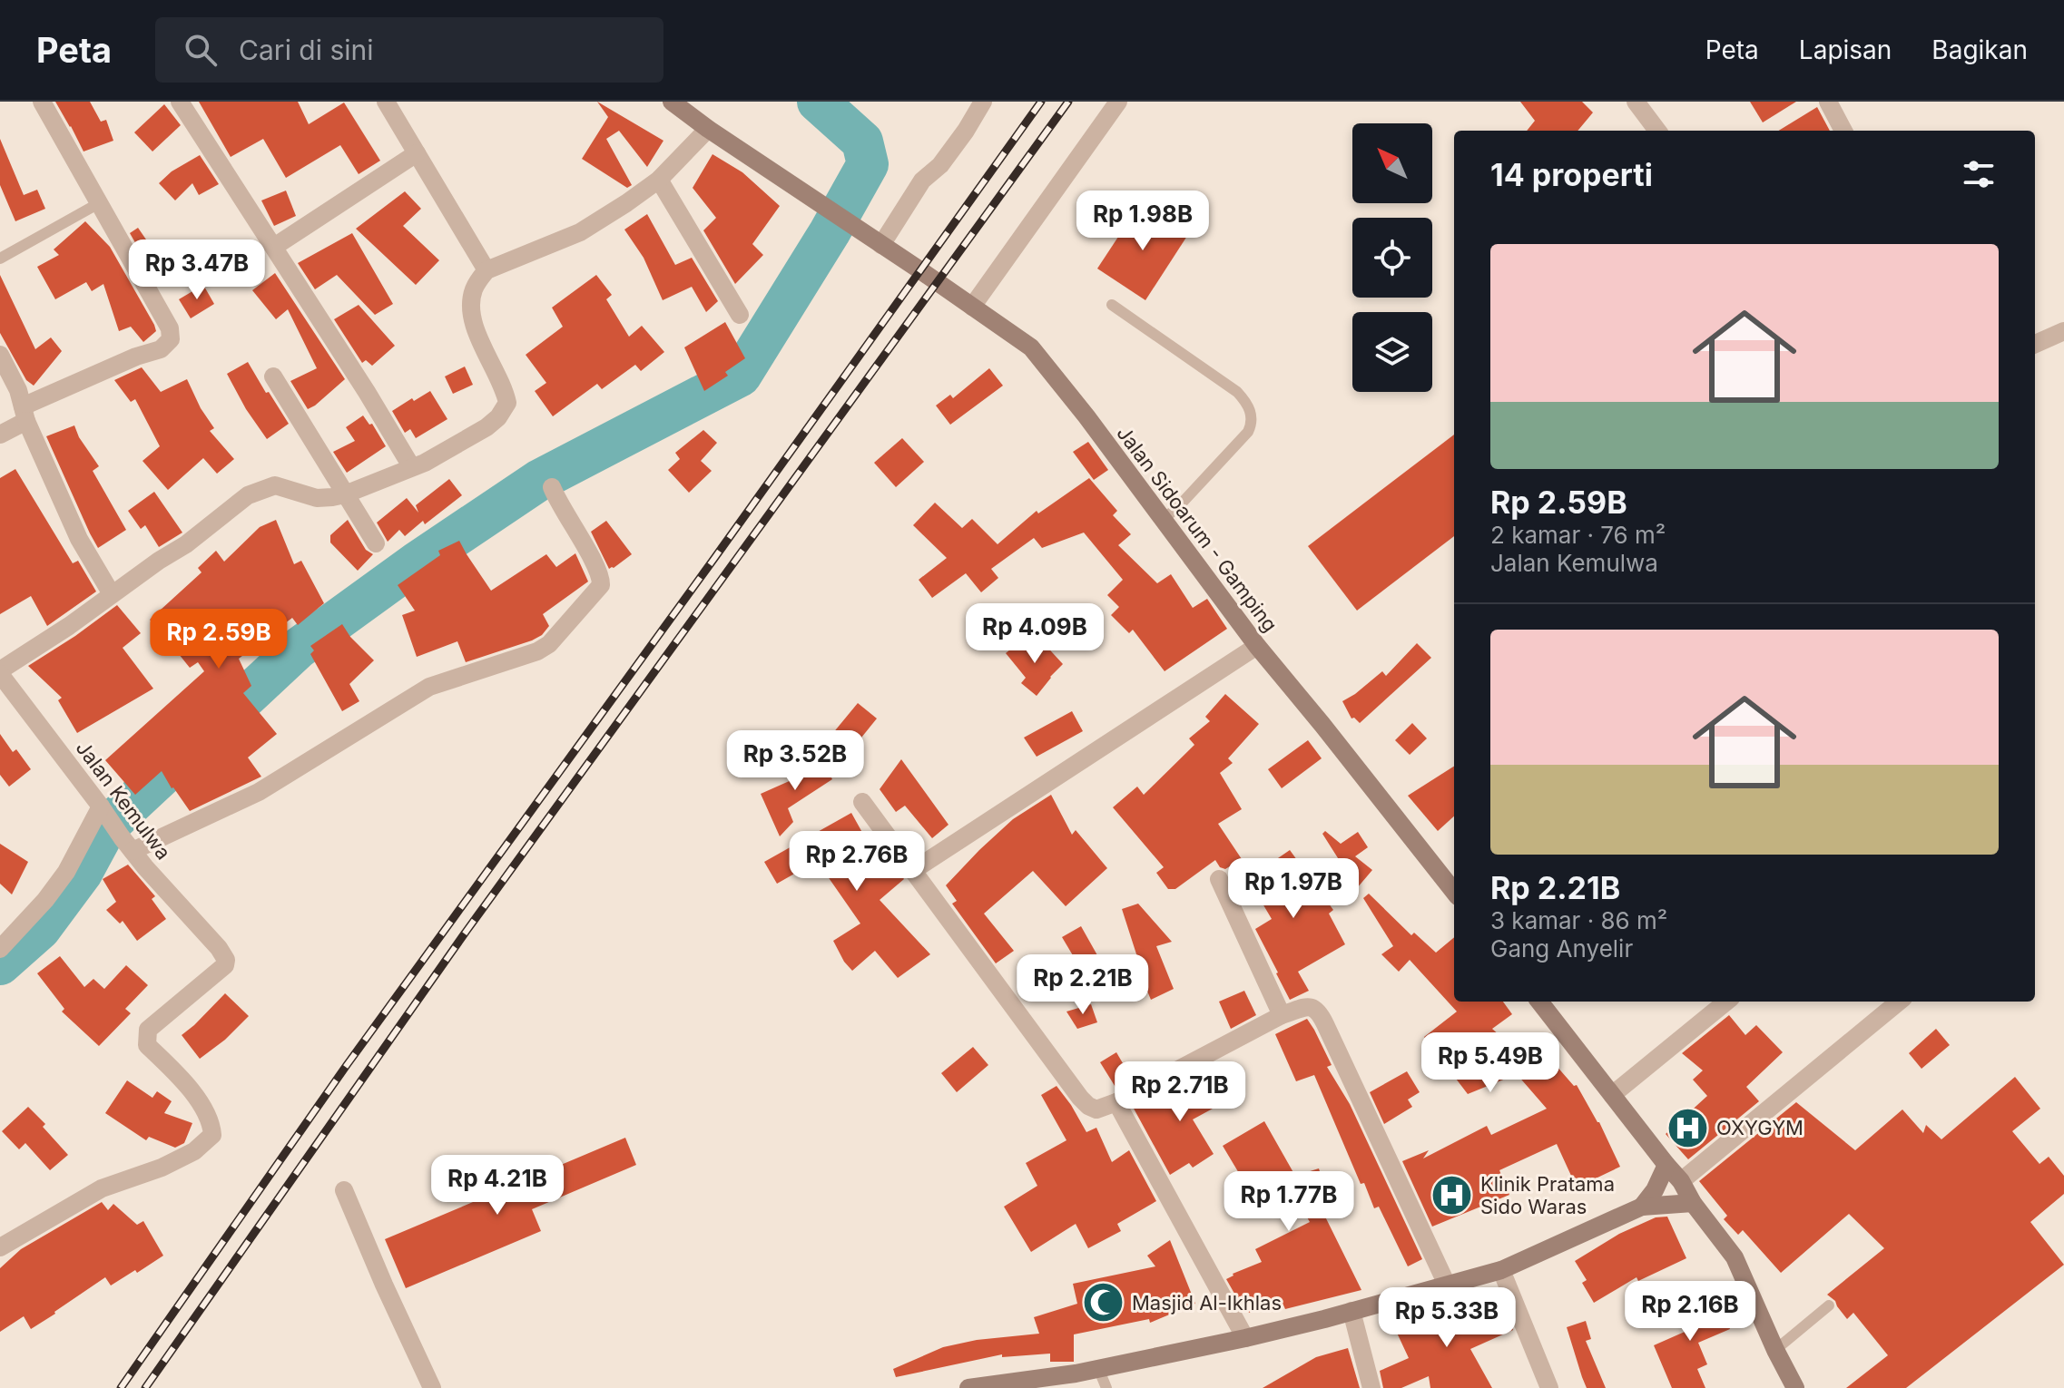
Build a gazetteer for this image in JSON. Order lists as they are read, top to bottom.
{
  "streets": {
    "main road": ["Jalan Sidoarum - Gamping"],
    "street": ["Jalan Kemulwa"]
  },
  "places": {
    "hospital": ["OXYGYM", "Klinik Pratama Sido Waras"],
    "mosque": ["Masjid Al-Ikhlas"]
  },
  "north": "top left",
  "page": {
    "header": "Peta",
    "search": "Cari di sini",
    "nav": ["Peta", "Lapisan", "Bagikan"],
    "heading": "14 properti",
    "price": [
      "Rp 1.98B",
      "Rp 3.47B",
      "Rp 4.09B",
      "Rp 2.59B",
      "Rp 3.52B",
      "Rp 2.76B",
      "Rp 1.97B",
      "Rp 2.21B",
      "Rp 5.49B",
      "Rp 2.71B",
      "Rp 4.21B",
      "Rp 1.77B",
      "Rp 2.16B",
      "Rp 5.33B"
    ],
    "list": [
      {
        "name": "Rp 2.59B",
        "note": "2 kamar · 76 m² · Jalan Kemulwa"
      },
      {
        "name": "Rp 2.21B",
        "note": "3 kamar · 86 m² · Gang Anyelir"
      }
    ]
  }
}
